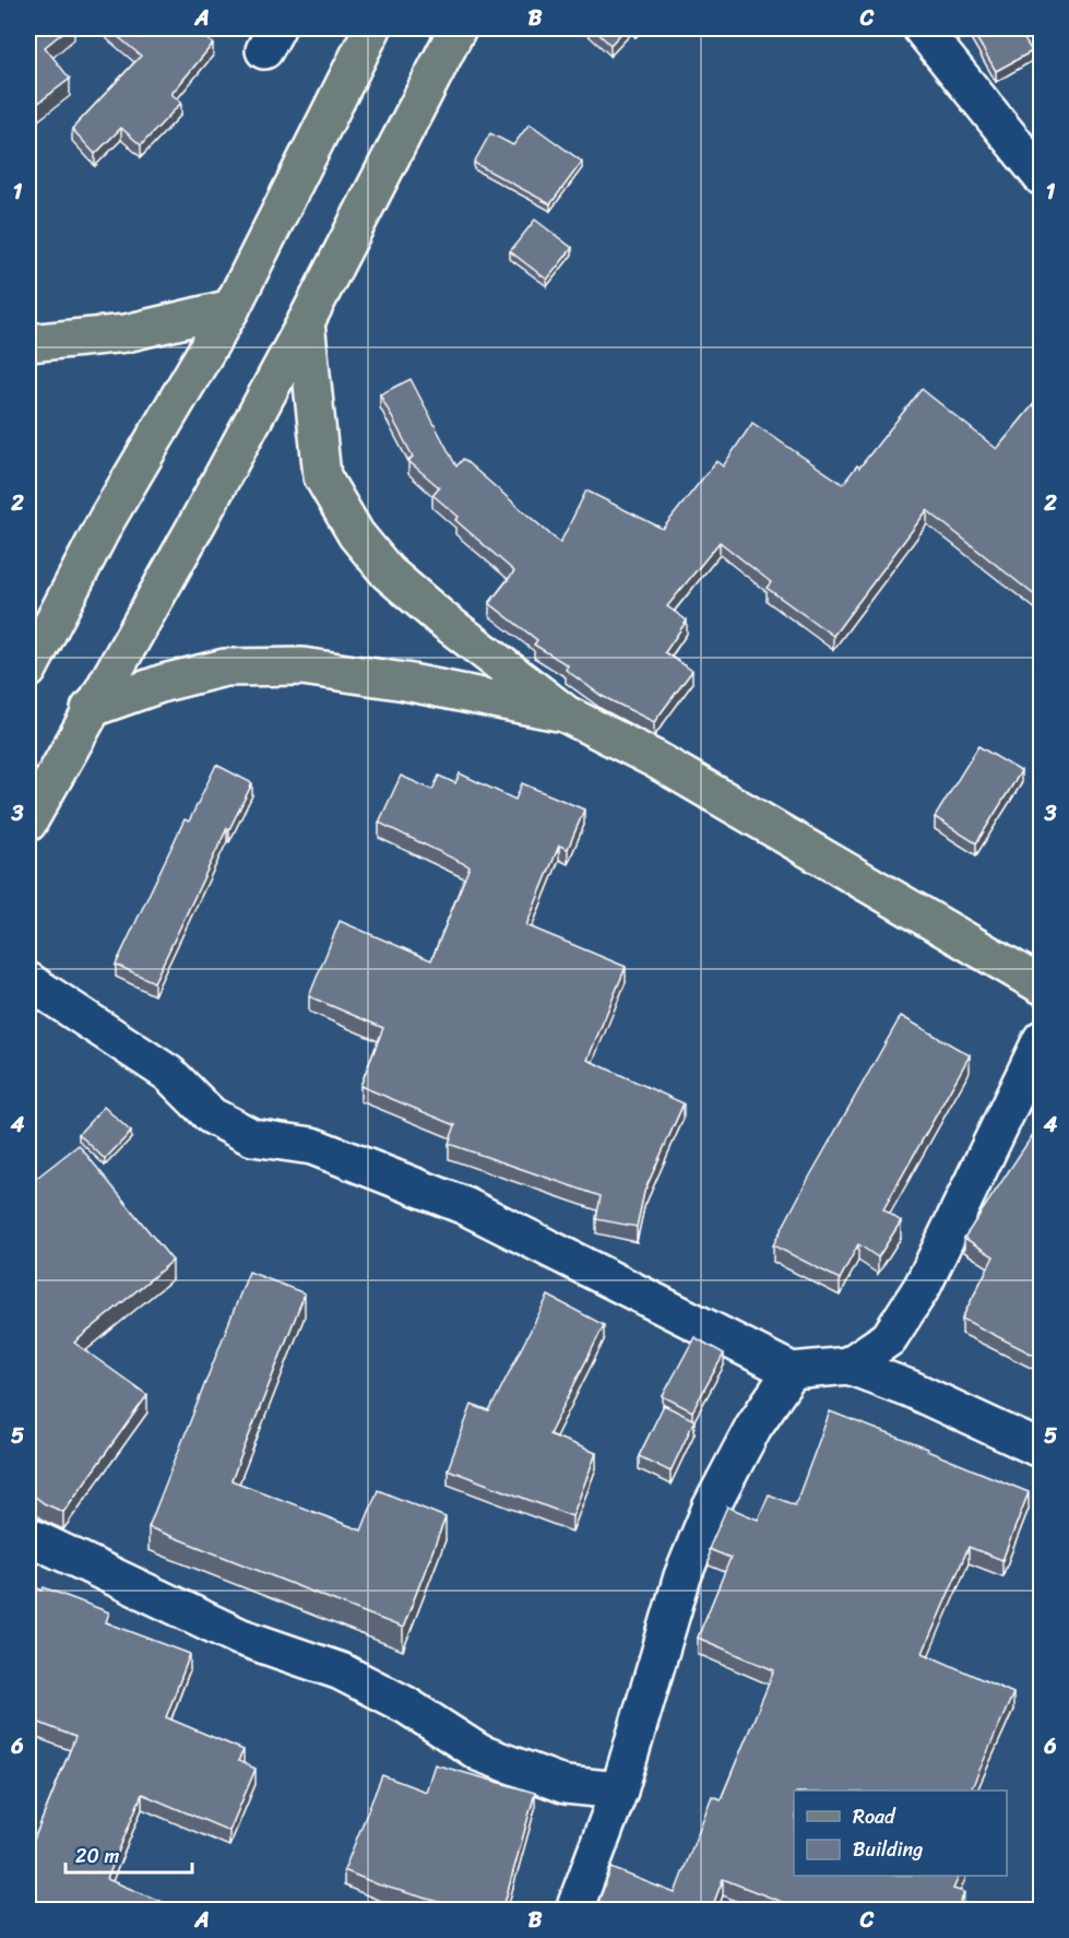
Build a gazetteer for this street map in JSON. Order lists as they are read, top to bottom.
{
  "legend": ["Road", "Building"],
  "scale_bar": "20 m",
  "grid": {
    "columns": ["A", "B", "C"],
    "rows": [
      "1",
      "2",
      "3",
      "4",
      "5",
      "6"
    ]
  }
}
